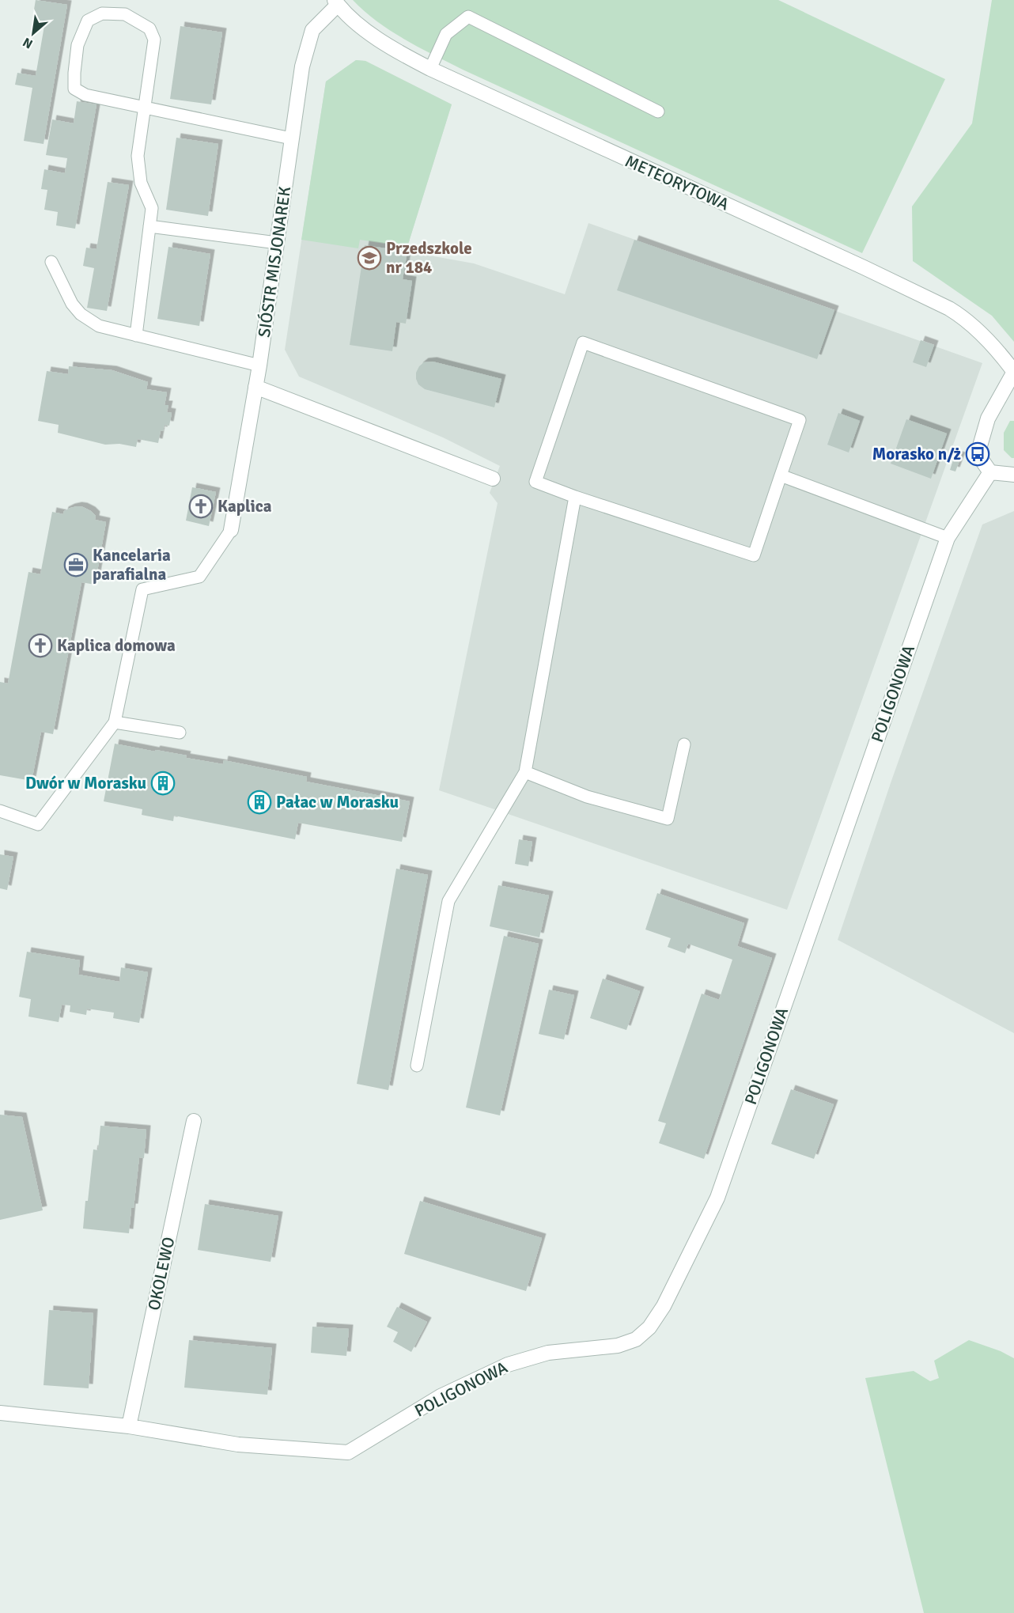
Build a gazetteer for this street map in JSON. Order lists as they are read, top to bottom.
{
  "streets": {
    "street": [
      "METEORYTOWA",
      "SIÓSTR MISJONAREK",
      "POLIGONOWA",
      "OKOLEWO"
    ]
  },
  "crossings": [
    ["METEORYTOWA", "SIÓSTR MISJONAREK"],
    ["POLIGONOWA", "OKOLEWO"]
  ],
  "places": {
    "school or university": ["Przedszkole nr 184"],
    "bus stop": ["Morasko n/ż"],
    "church": ["Kaplica", "Kaplica domowa"],
    "office": ["Kancelaria parafialna"],
    "building": ["Dwór w Morasku", "Pałac w Morasku"]
  },
  "north": "bottom left"
}
